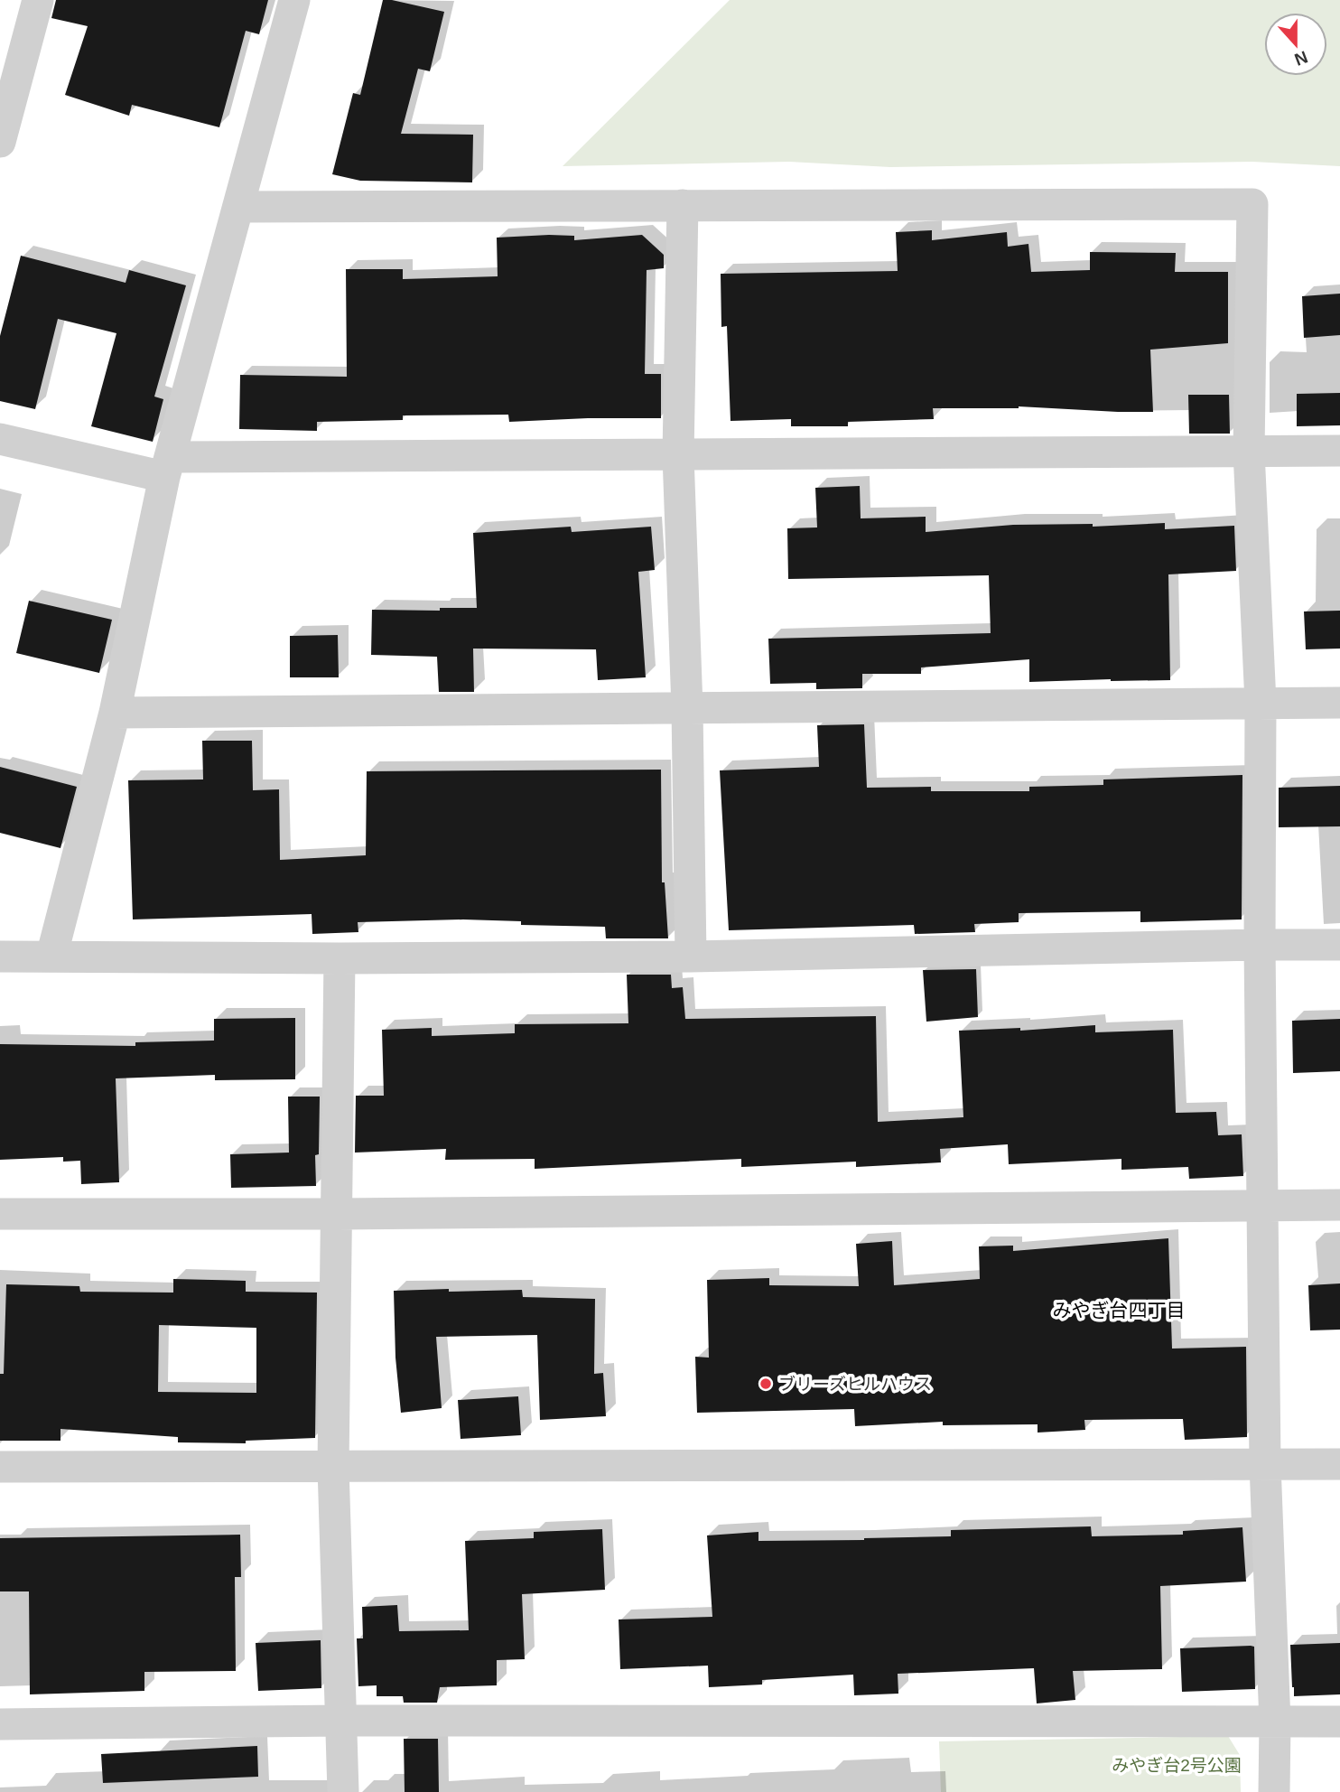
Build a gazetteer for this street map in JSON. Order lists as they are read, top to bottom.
{
  "districts": ["みやぎ台四丁目"],
  "parks": ["みやぎ台2号公園"],
  "places": ["ブリーズヒルハウス"],
  "north": "bottom"
}
